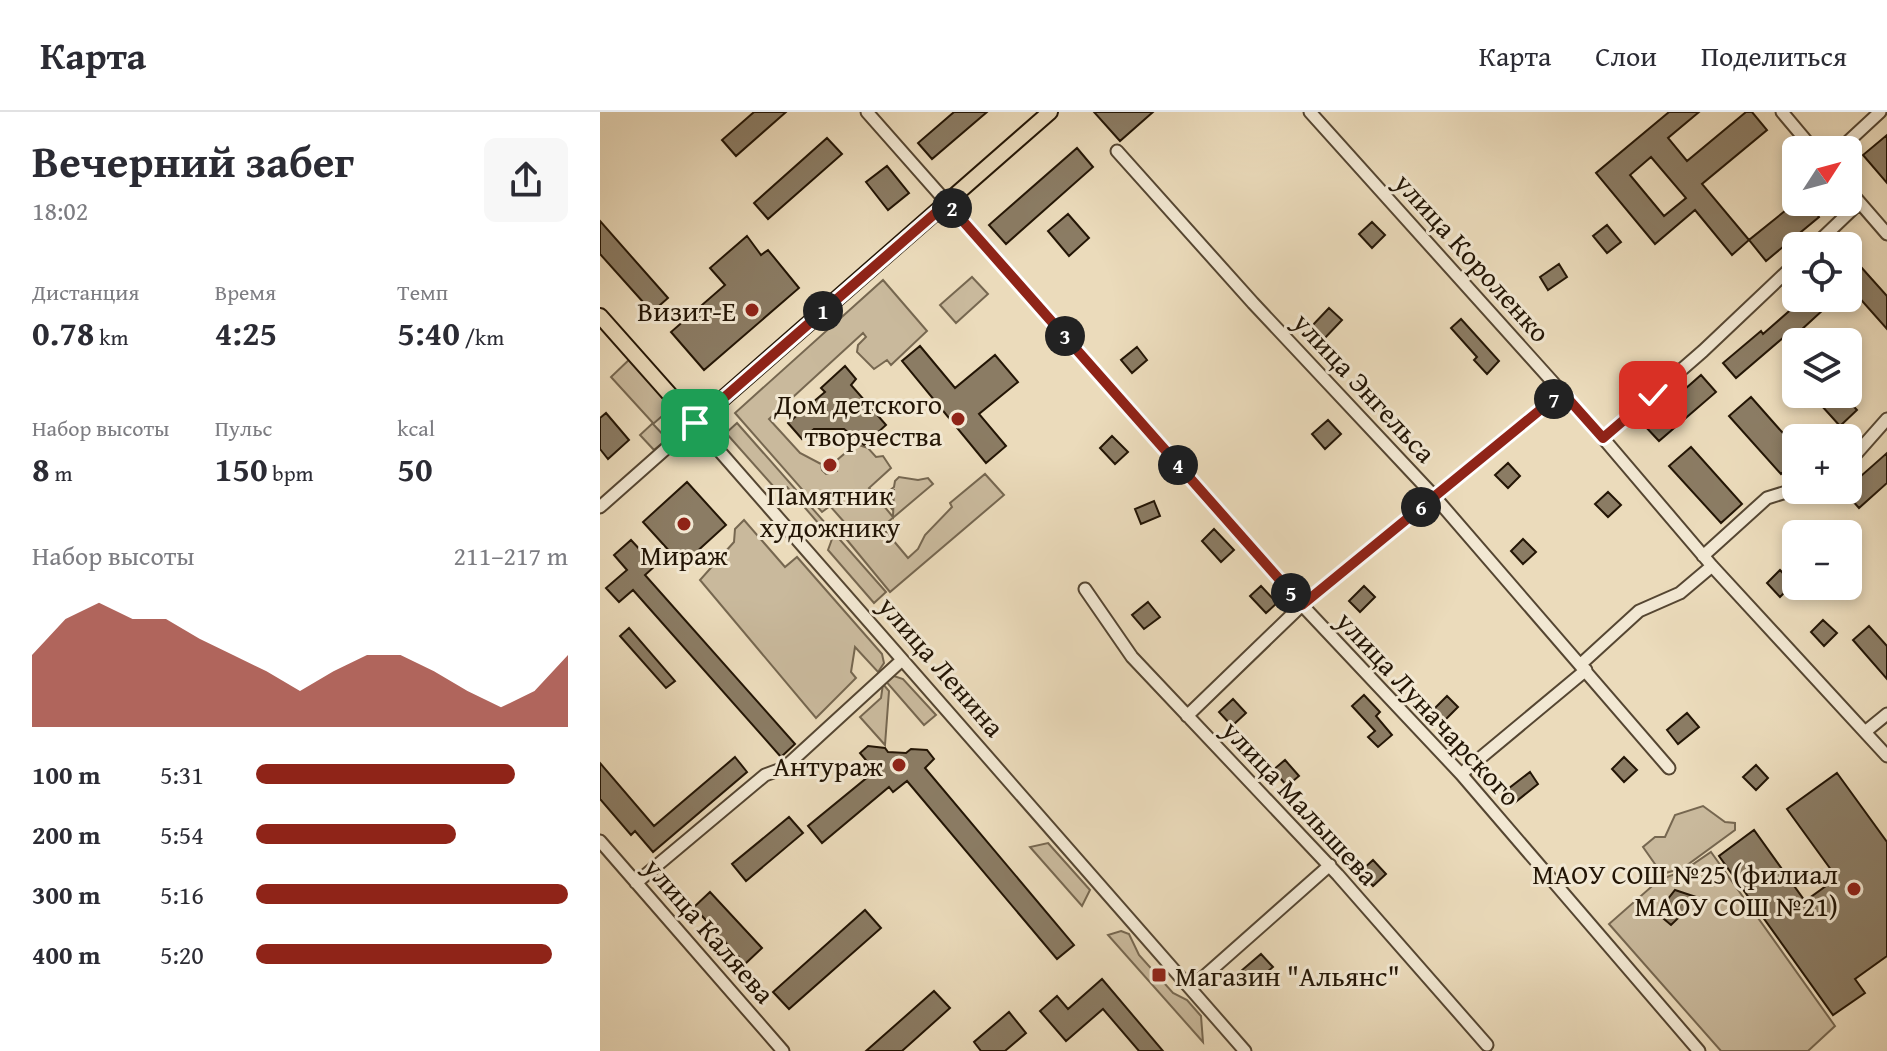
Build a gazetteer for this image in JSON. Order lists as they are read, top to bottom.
{
  "streets": {
    "main road": ["улица Ленина"],
    "street": [
      "улица Короленко",
      "улица Энгельса",
      "улица Луначарского",
      "улица Малышева",
      "улица Каляева"
    ]
  },
  "places": {
    "other": [
      "Визит-Е",
      "Дом детского творчества",
      "Памятник художнику",
      "Мираж",
      "Антураж",
      "МАОУ СОШ №25 (филиал МАОУ СОШ №21)"
    ],
    "transit": ["Магазин \"Альянс\""]
  },
  "north": "top right",
  "page": {
    "header": "Карта",
    "nav": ["Карта", "Слои", "Поделиться"],
    "heading": ["Вечерний забег", "18:02"],
    "map_buttons": ["+", "−"],
    "pins": [
      "2",
      "1",
      "3",
      "7",
      "4",
      "6",
      "5"
    ],
    "stats": [
      ["Дистанция", "0.78 km"],
      ["Время", "4:25"],
      ["Темп", "5:40 /km"],
      ["Набор высоты", "8 m"],
      ["Пульс", "150 bpm"],
      ["kcal", "50"]
    ],
    "chart": ["Набор высоты", "211–217 m"],
    "list": [
      {
        "name": "100 m",
        "note": "5:31"
      },
      {
        "name": "200 m",
        "note": "5:54"
      },
      {
        "name": "300 m",
        "note": "5:16"
      },
      {
        "name": "400 m",
        "note": "5:20"
      }
    ]
  }
}
